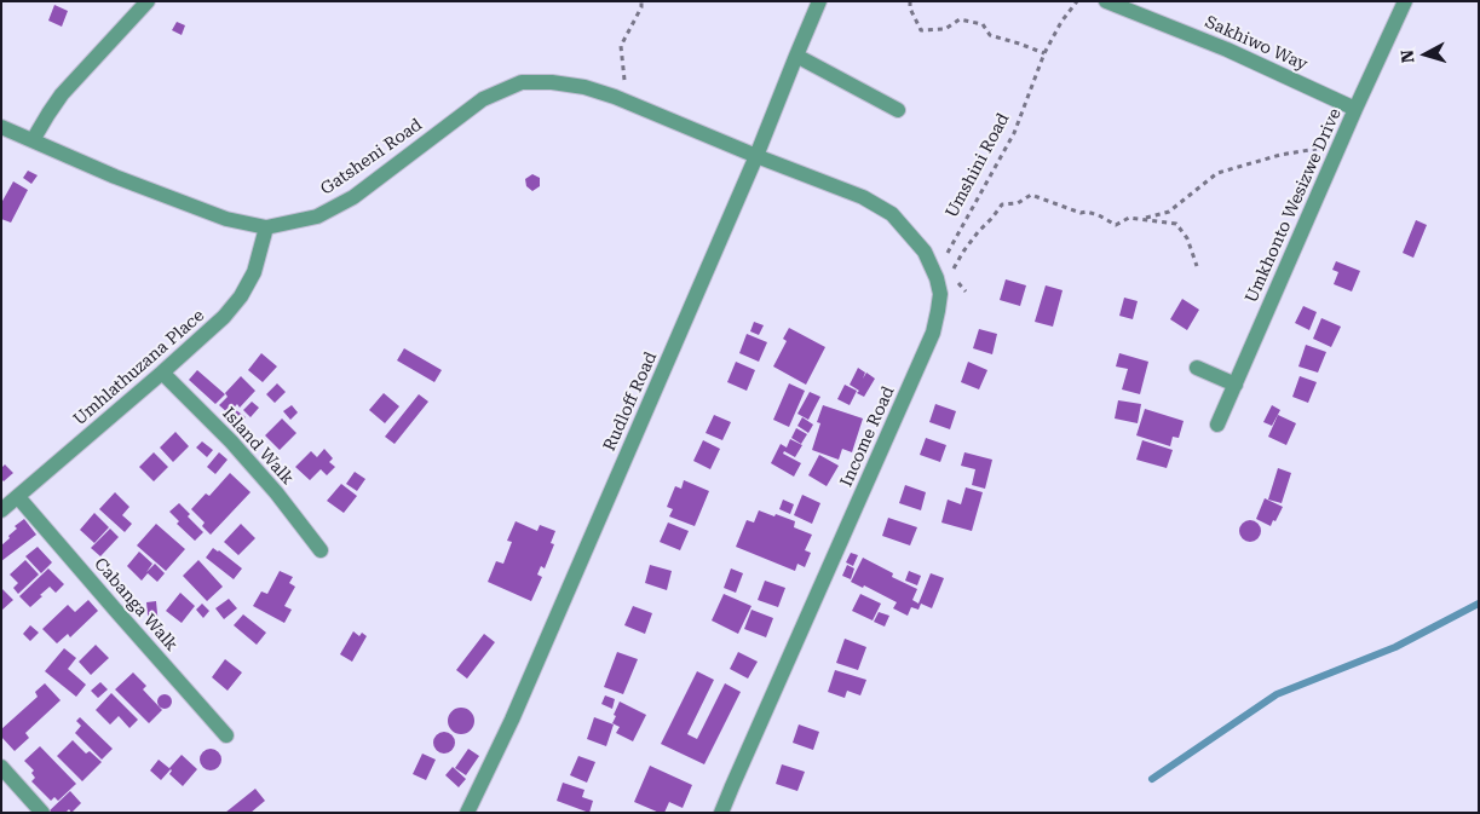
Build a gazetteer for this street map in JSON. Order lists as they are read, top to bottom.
{
  "streets": {
    "street": [
      "Sakhiwo Way",
      "Gatsheni Road",
      "Umkhonto Wesizwe Drive",
      "Umhlathuzana Place",
      "Rudloff Road",
      "Income Road",
      "Island Walk",
      "Cabanga Walk"
    ],
    "path": ["Umshini Road"]
  },
  "crossings": [
    ["Sakhiwo Way", "Umkhonto Wesizwe Drive"],
    ["Gatsheni Road", "Umhlathuzana Place"],
    ["Gatsheni Road", "Rudloff Road"],
    ["Gatsheni Road", "Income Road"],
    ["Umshini Road", "Income Road"],
    ["Umhlathuzana Place", "Island Walk"],
    ["Umhlathuzana Place", "Cabanga Walk"],
    ["Rudloff Road", "Income Road"]
  ],
  "north": "left"
}
